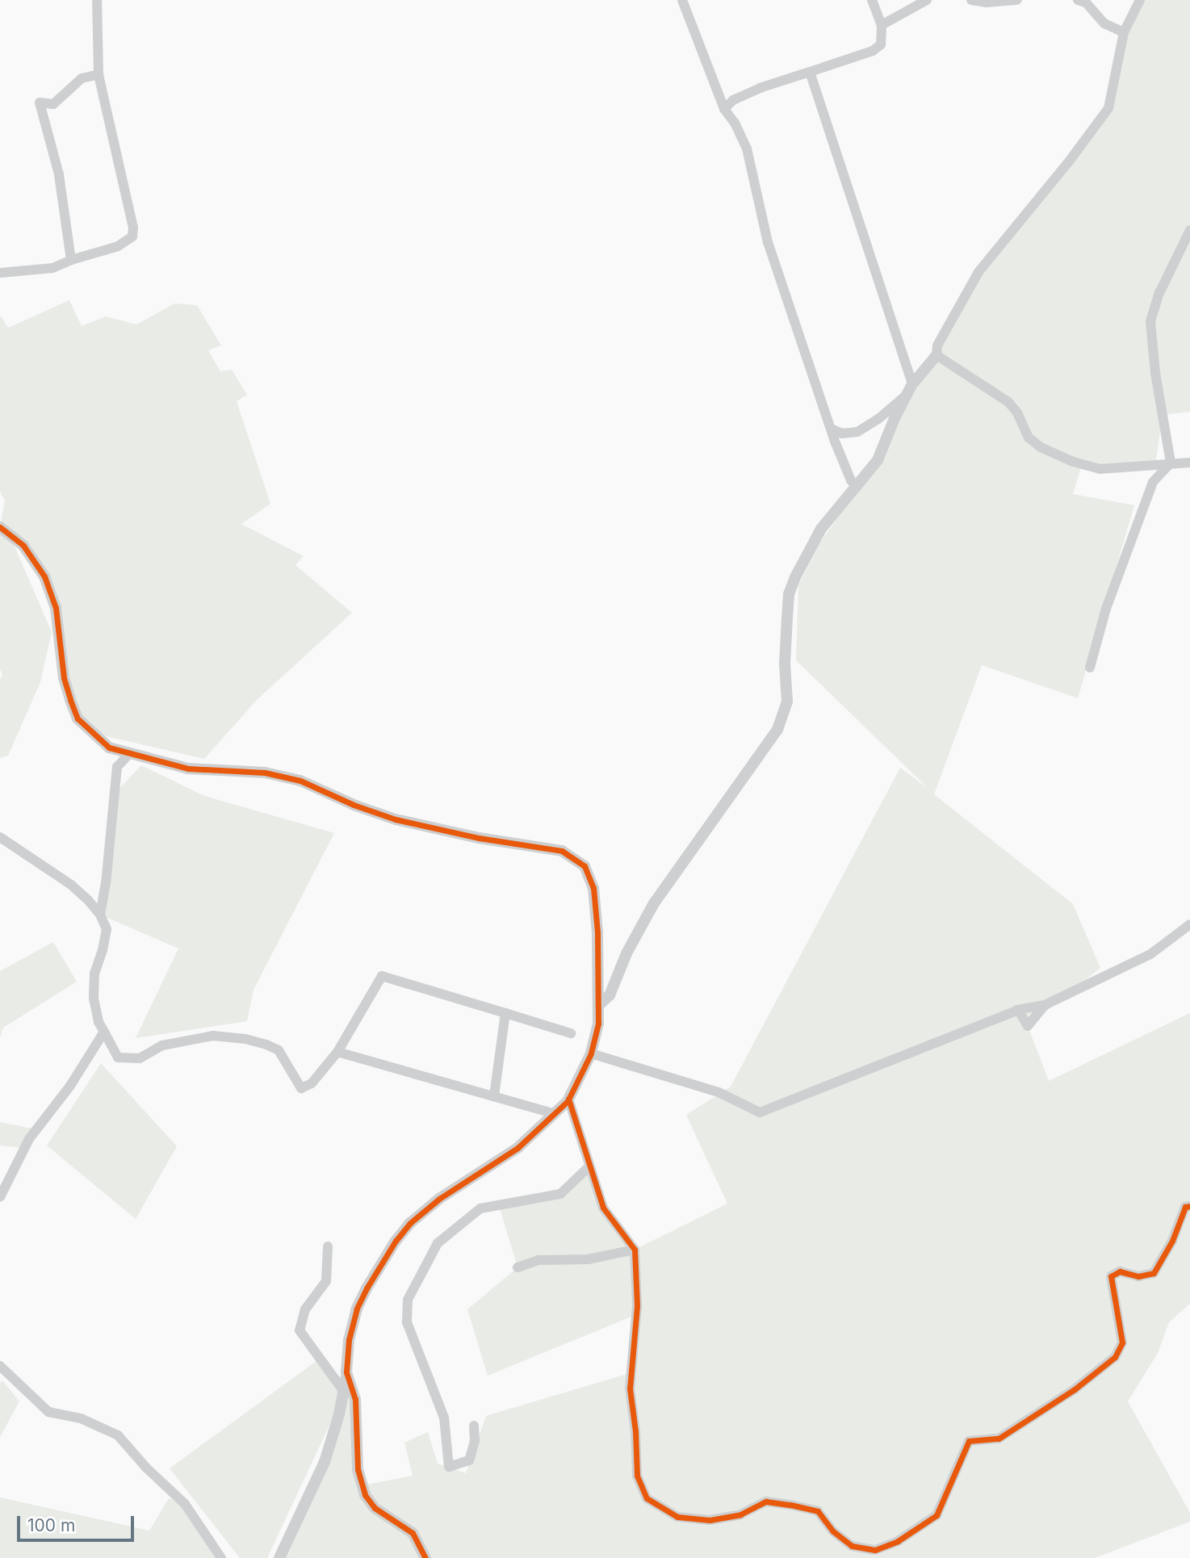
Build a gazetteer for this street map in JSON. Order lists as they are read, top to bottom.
{
  "scale_bar": "100 m"
}
